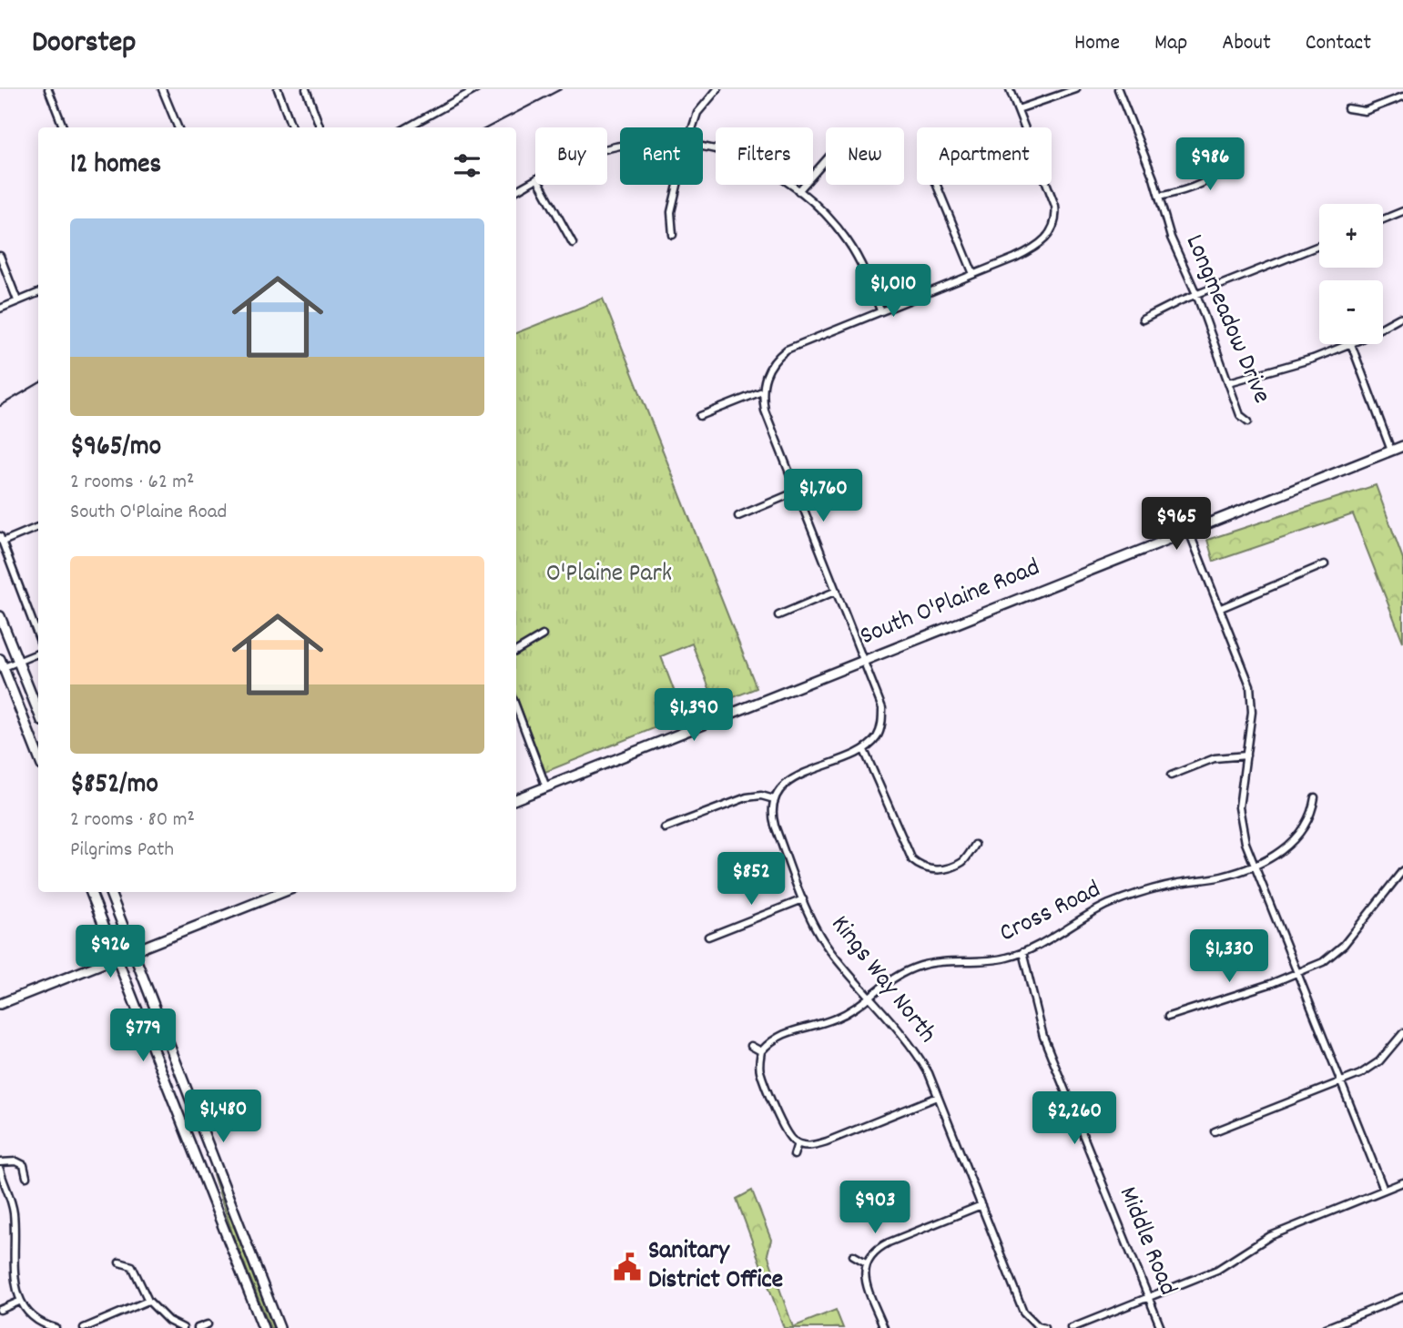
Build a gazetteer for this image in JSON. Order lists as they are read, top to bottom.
{
  "streets": {
    "main road": ["South O'Plaine Road"],
    "street": [
      "Longmeadow Drive",
      "Cross Road",
      "Kings Way North",
      "Middle Road"
    ]
  },
  "crossings": [
    ["Cross Road", "Kings Way North"],
    ["Cross Road", "Middle Road"]
  ],
  "parks": ["O'Plaine Park"],
  "places": {
    "public building": ["Sanitary District Office"]
  },
  "page": {
    "header": "Doorstep",
    "nav": [
      "Home",
      "Map",
      "About",
      "Contact"
    ],
    "chip": [
      "Buy",
      "Rent",
      "Filters",
      "New",
      "Apartment"
    ],
    "heading": "12 homes",
    "price": [
      "$986",
      "$1,010",
      "$1,760",
      "$965",
      "$1,390",
      "$852",
      "$926",
      "$1,330",
      "$779",
      "$1,480",
      "$2,260",
      "$903"
    ],
    "map_buttons": ["+", "−"],
    "list": [
      {
        "name": "$965/mo",
        "note": "2 rooms · 62 m² · South O'Plaine Road"
      },
      {
        "name": "$852/mo",
        "note": "2 rooms · 80 m² · Pilgrims Path"
      }
    ]
  }
}
